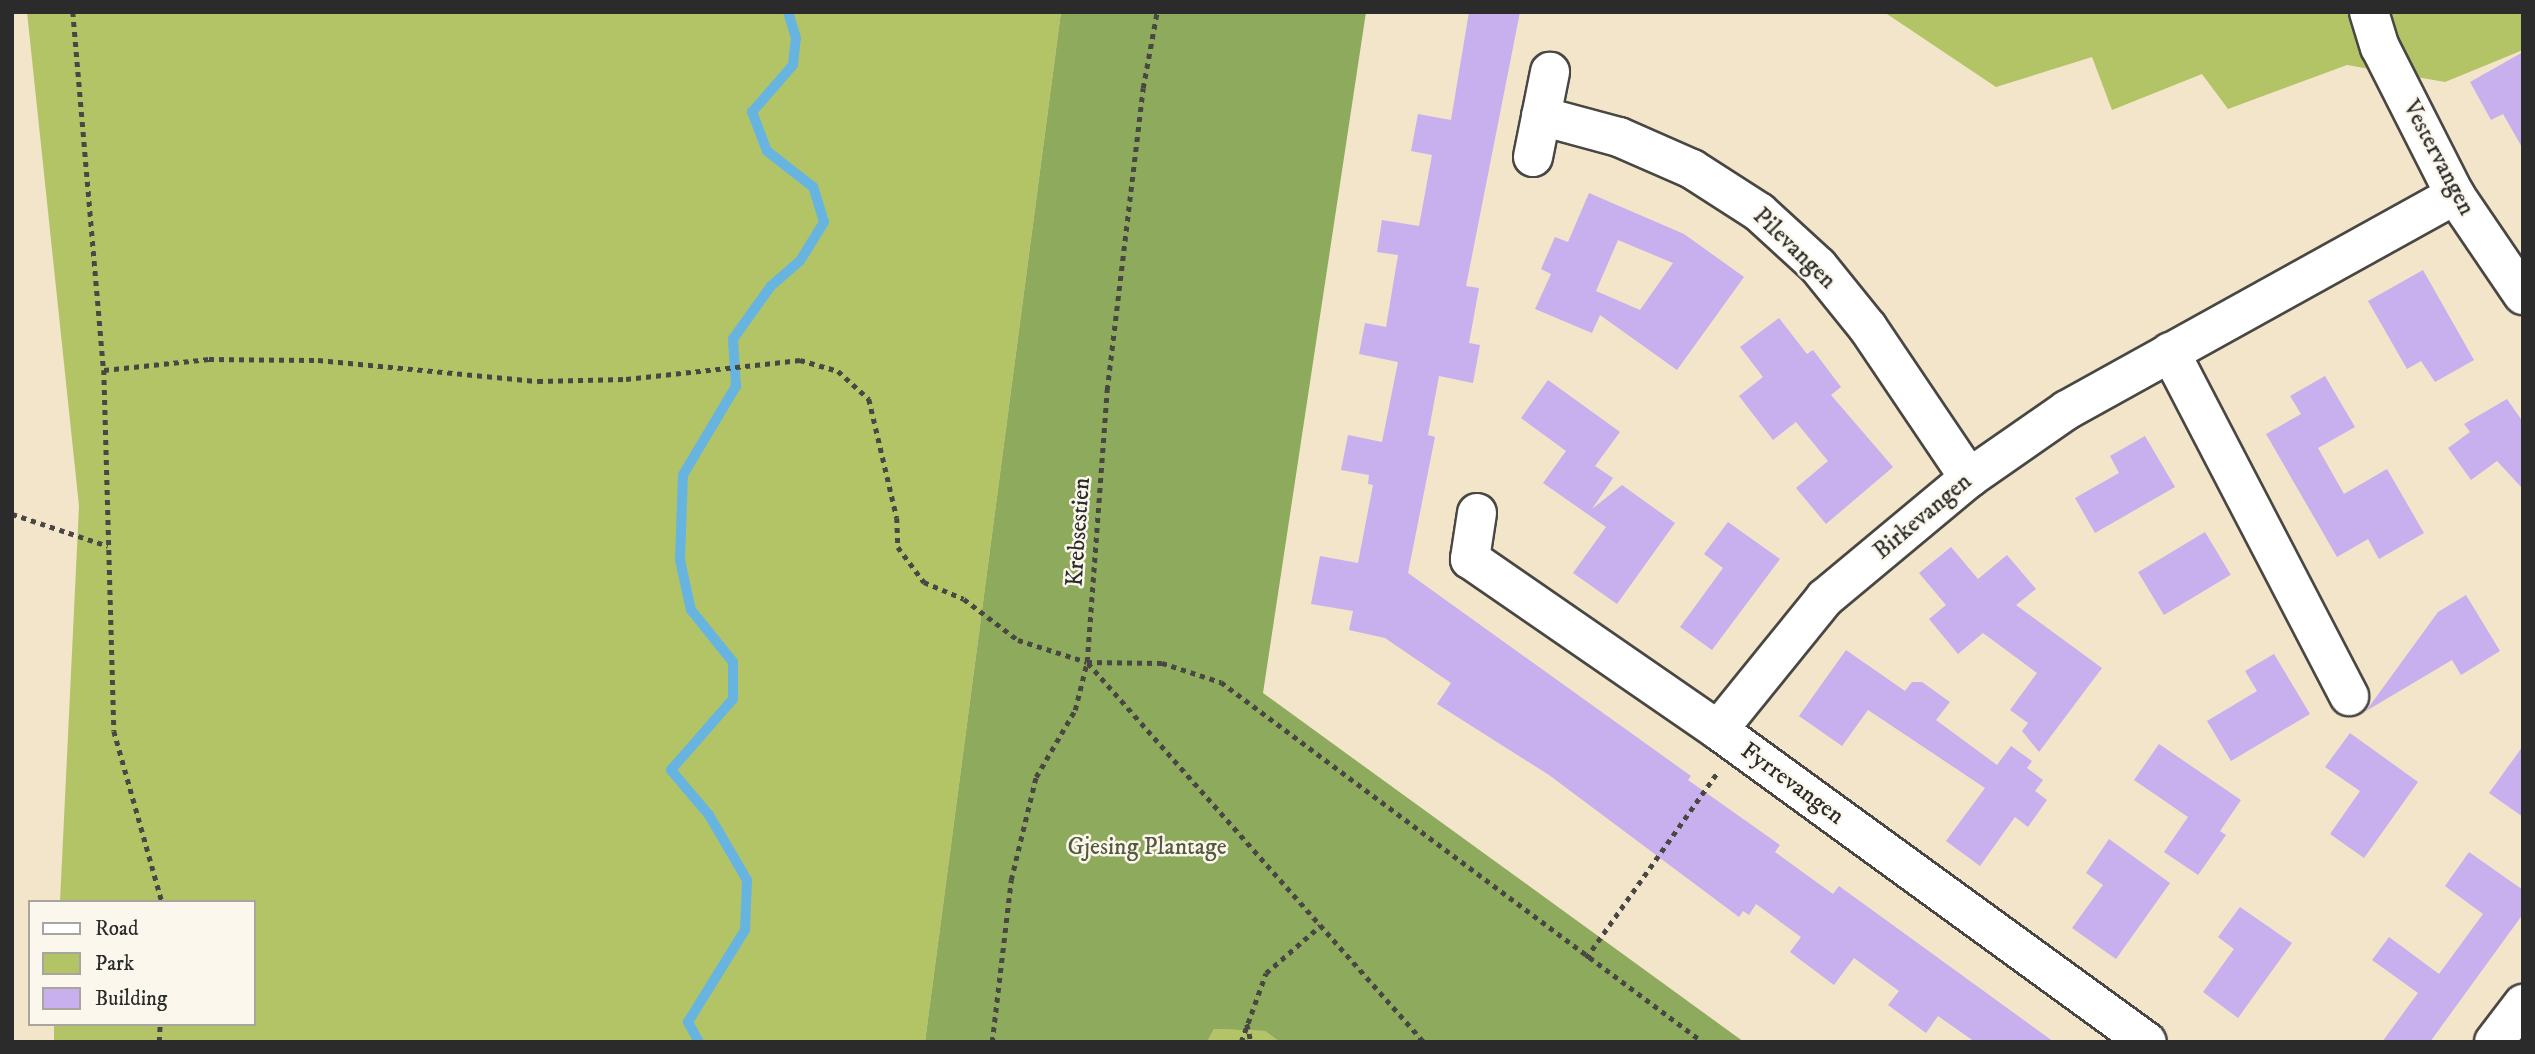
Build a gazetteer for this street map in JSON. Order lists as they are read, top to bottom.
{
  "streets": {
    "street": [
      "Vestervangen",
      "Pilevangen",
      "Birkevangen",
      "Fyrrevangen"
    ],
    "path": ["Krebsestien"]
  },
  "crossings": [
    ["Vestervangen", "Birkevangen"],
    ["Pilevangen", "Birkevangen"],
    ["Birkevangen", "Fyrrevangen"]
  ],
  "parks": ["Gjesing Plantage"],
  "legend": ["Road", "Park", "Building"]
}
